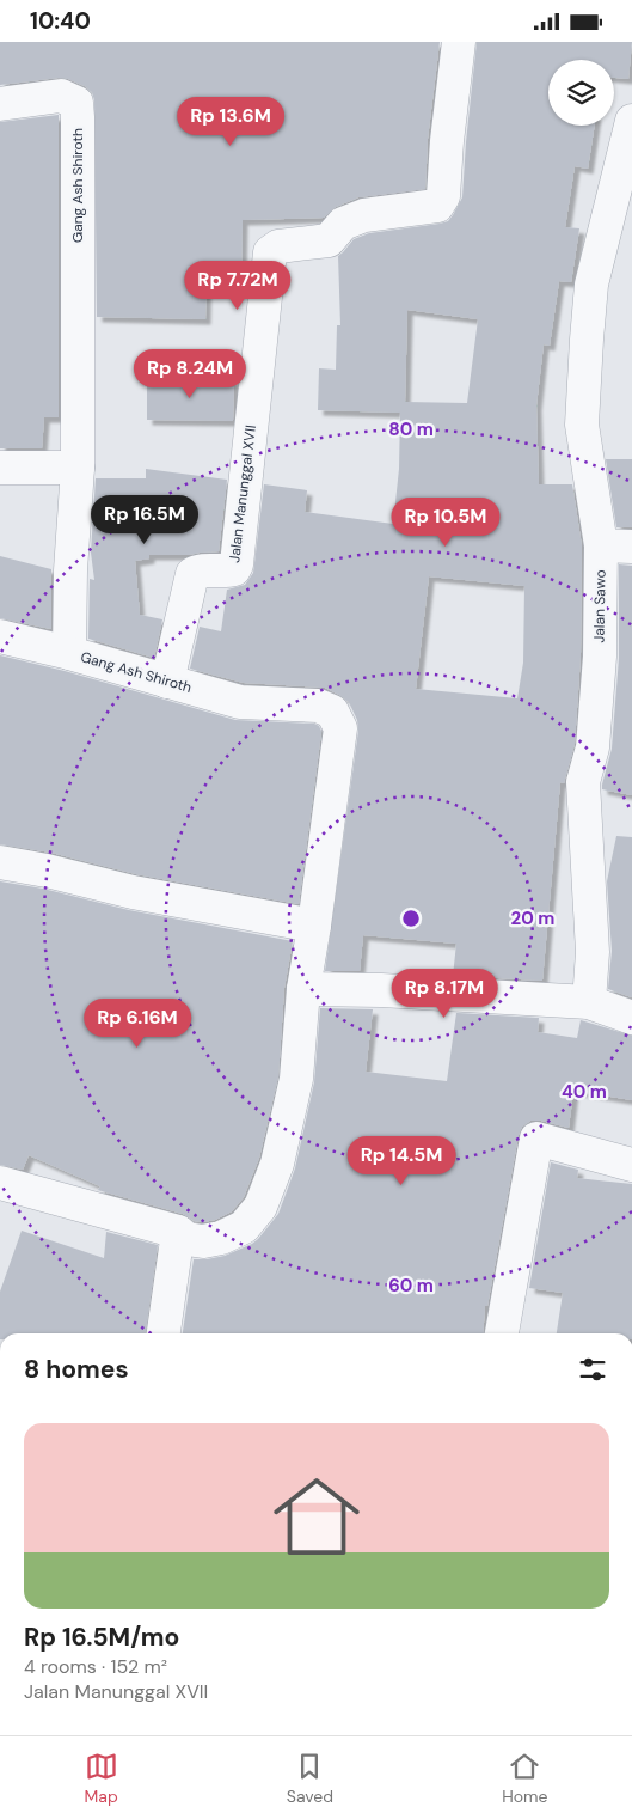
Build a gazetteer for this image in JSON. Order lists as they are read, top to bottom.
{
  "streets": {
    "street": ["Gang Ash Shiroth", "Jalan Manunggal XVII", "Jalan Sawo"]
  },
  "crossings": [
    ["Gang Ash Shiroth", "Jalan Manunggal XVII"]
  ],
  "page": {
    "status": "10:40",
    "price": [
      "Rp 13.6M",
      "Rp 7.72M",
      "Rp 8.24M",
      "Rp 16.5M",
      "Rp 10.5M",
      "Rp 8.17M",
      "Rp 6.16M",
      "Rp 14.5M"
    ],
    "heading": "8 homes",
    "list": [
      {
        "name": "Rp 16.5M/mo",
        "note": "4 rooms · 152 m² · Jalan Manunggal XVII"
      }
    ],
    "tabs": ["Map", "Saved", "Home"]
  },
  "rings": [
    "80 m",
    "20 m",
    "40 m",
    "60 m"
  ]
}
